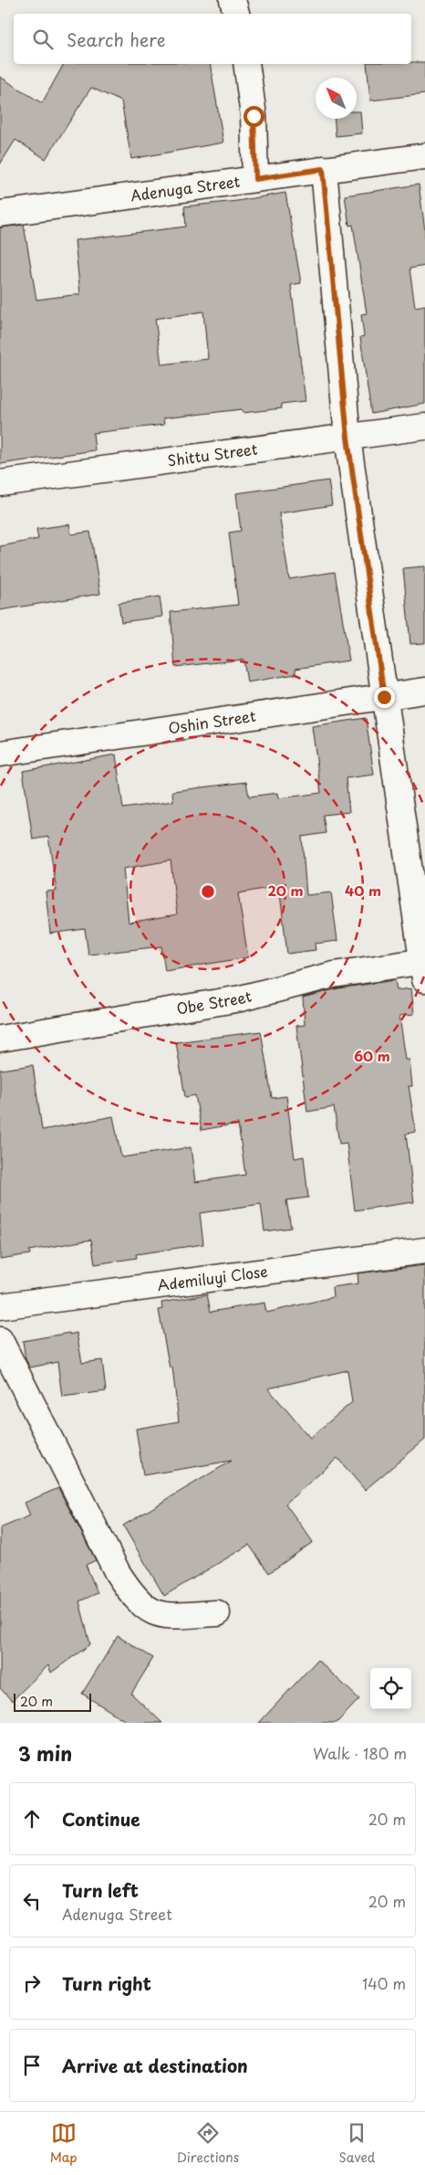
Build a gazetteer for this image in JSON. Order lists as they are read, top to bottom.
{
  "streets": {
    "street": [
      "Adenuga Street",
      "Shittu Street",
      "Oshin Street",
      "Obe Street",
      "Ademiluyi Close"
    ]
  },
  "scale_bar": "20 m",
  "north": "top left",
  "page": {
    "search": "Search here",
    "scale": "20 m",
    "heading": ["3 min", "Walk · 180 m"],
    "list": [
      ["Continue", "20 m"],
      ["Turn left", "Adenuga Street", "20 m"],
      ["Turn right", "140 m"],
      "Arrive at destination"
    ],
    "nav": ["Map", "Directions", "Saved"]
  },
  "rings": ["20 m", "40 m", "60 m"]
}
